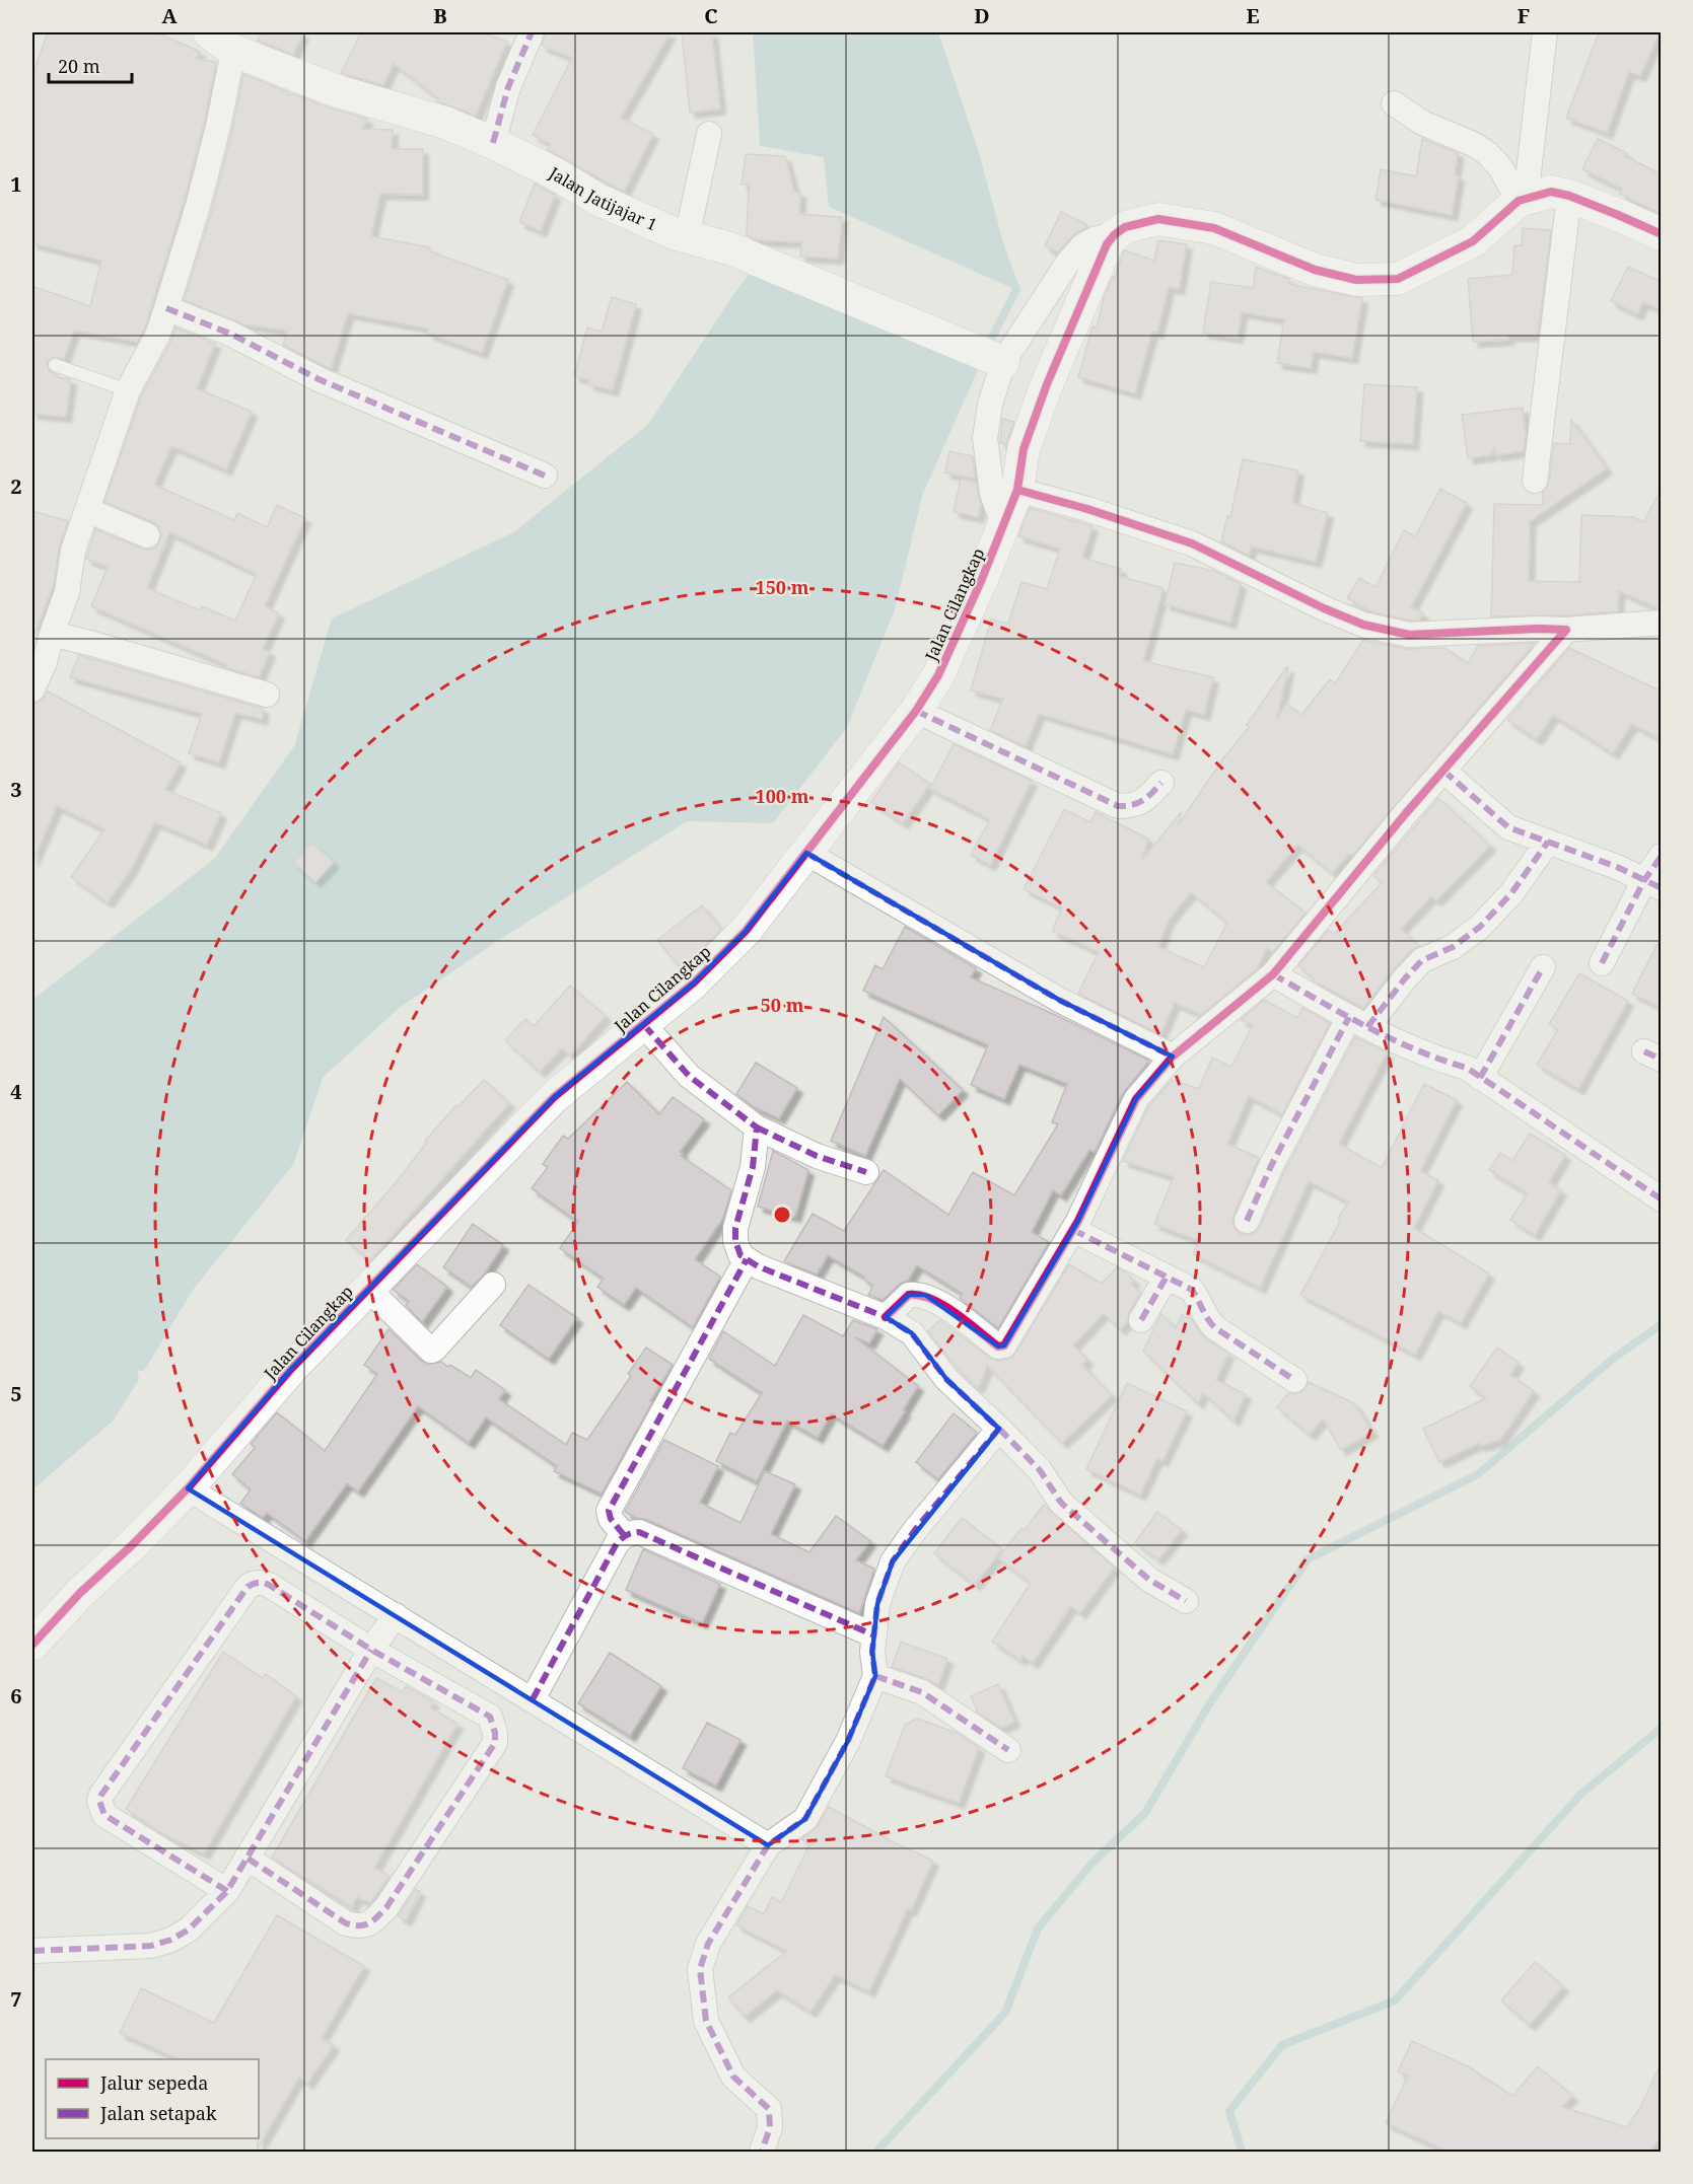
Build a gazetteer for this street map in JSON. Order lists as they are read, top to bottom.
{
  "streets": {
    "street": ["Jalan Jatijajar 1", "Jalan Cilangkap"]
  },
  "legend": ["Jalur sepeda", "Jalan setapak"],
  "scale_bar": "20 m",
  "grid": {
    "columns": [
      "A",
      "B",
      "C",
      "D",
      "E",
      "F"
    ],
    "rows": [
      "1",
      "2",
      "3",
      "4",
      "5",
      "6",
      "7"
    ]
  },
  "rings": ["150 m", "100 m", "50 m"]
}
